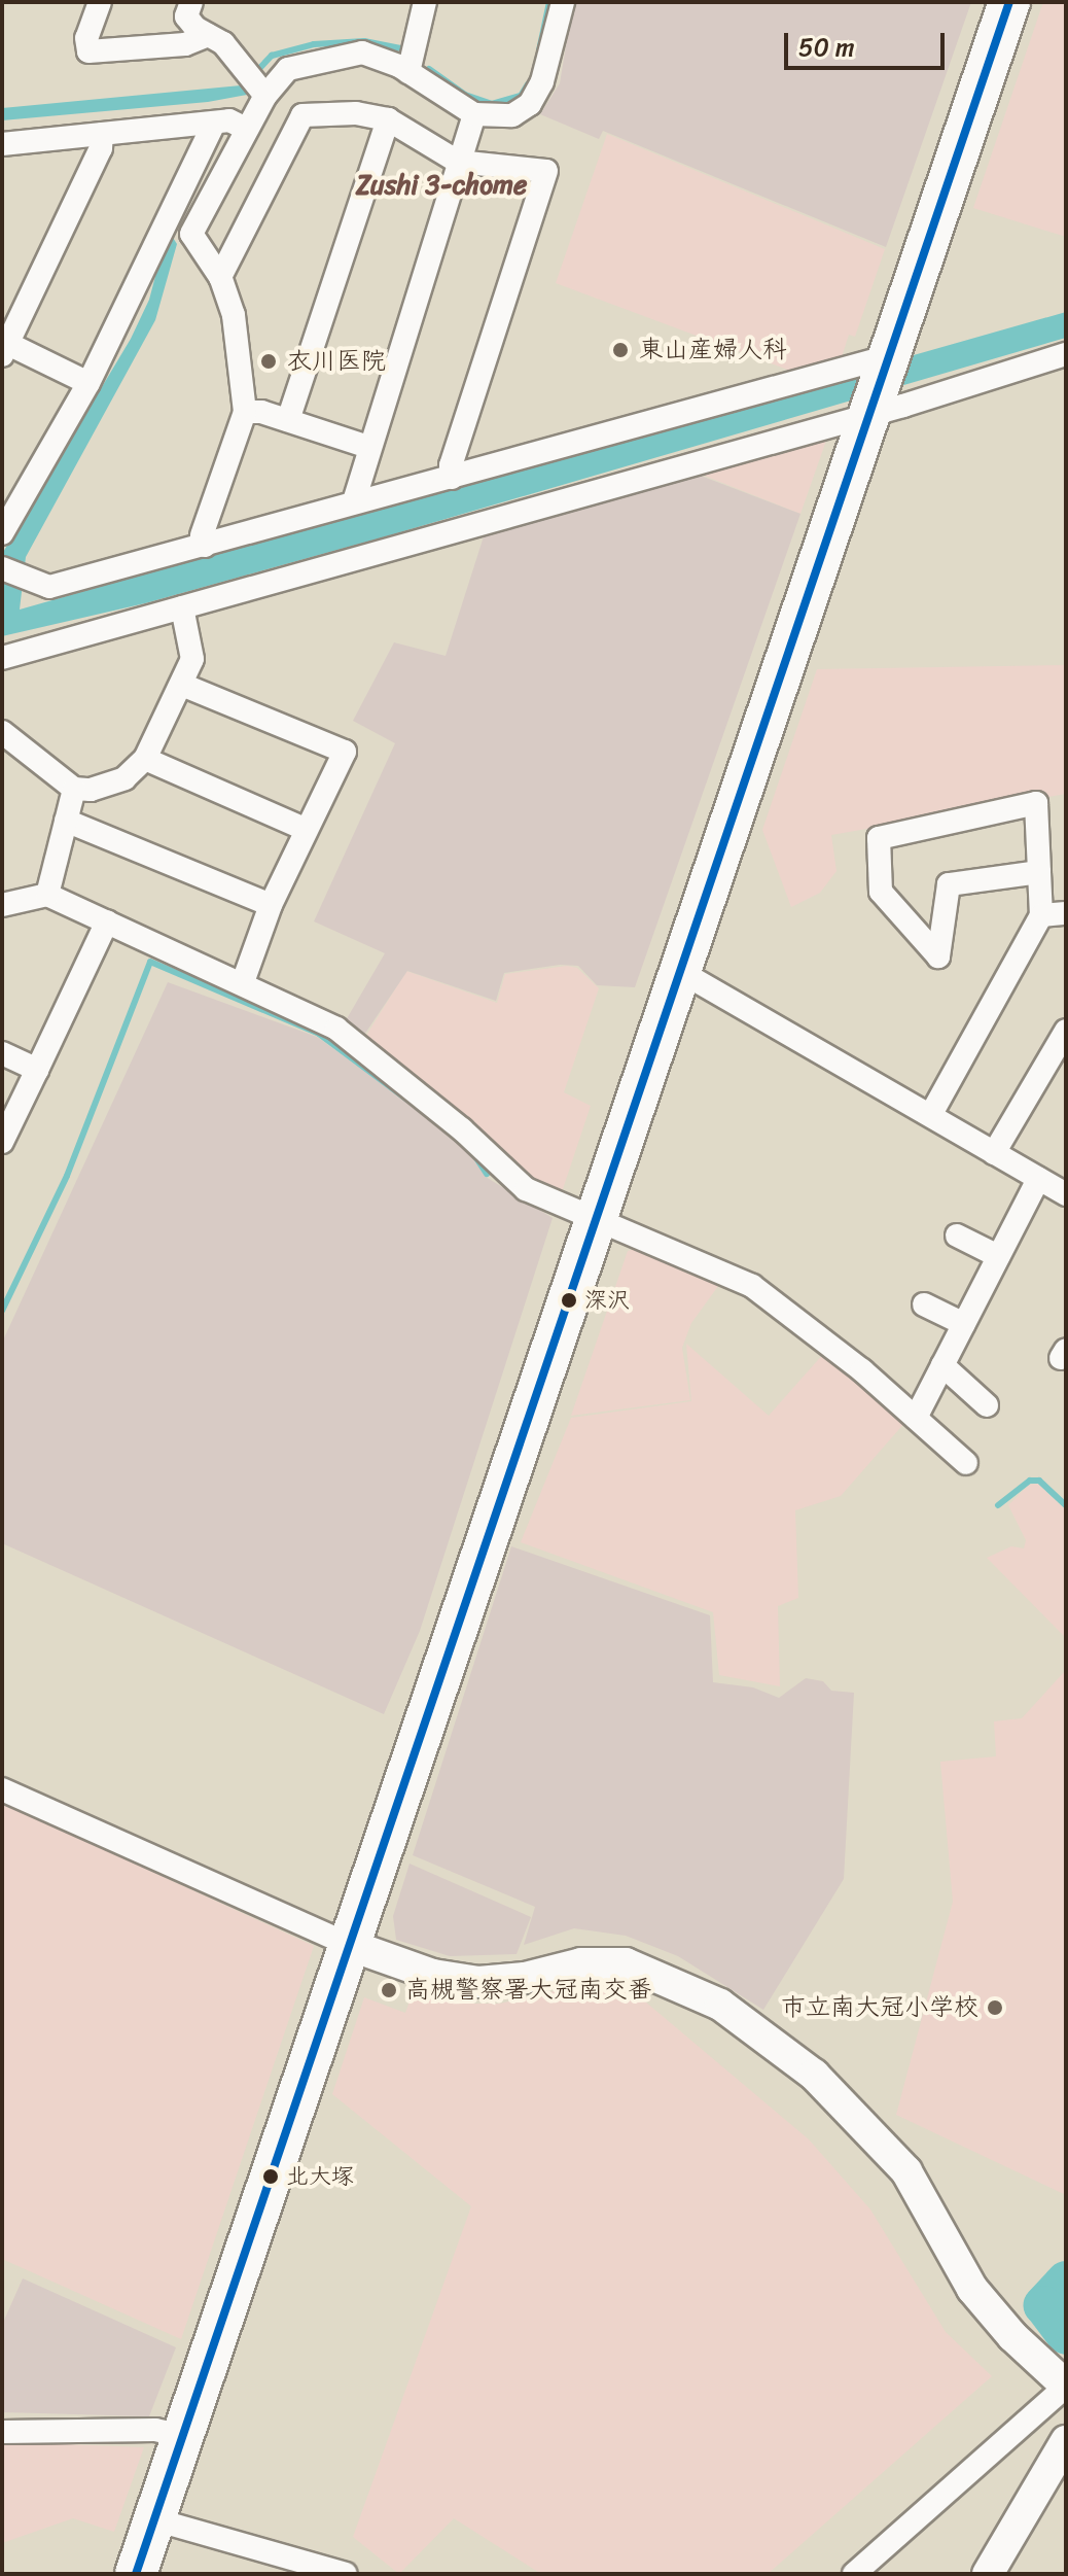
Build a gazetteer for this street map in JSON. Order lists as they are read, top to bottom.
{
  "districts": ["Zushi 3-chome"],
  "places": [
    "東山産婦人科",
    "衣川医院",
    "深沢",
    "高槻警察署大冠南交番",
    "市立南大冠小学校",
    "北大塚"
  ],
  "scale_bar": "50 m"
}
